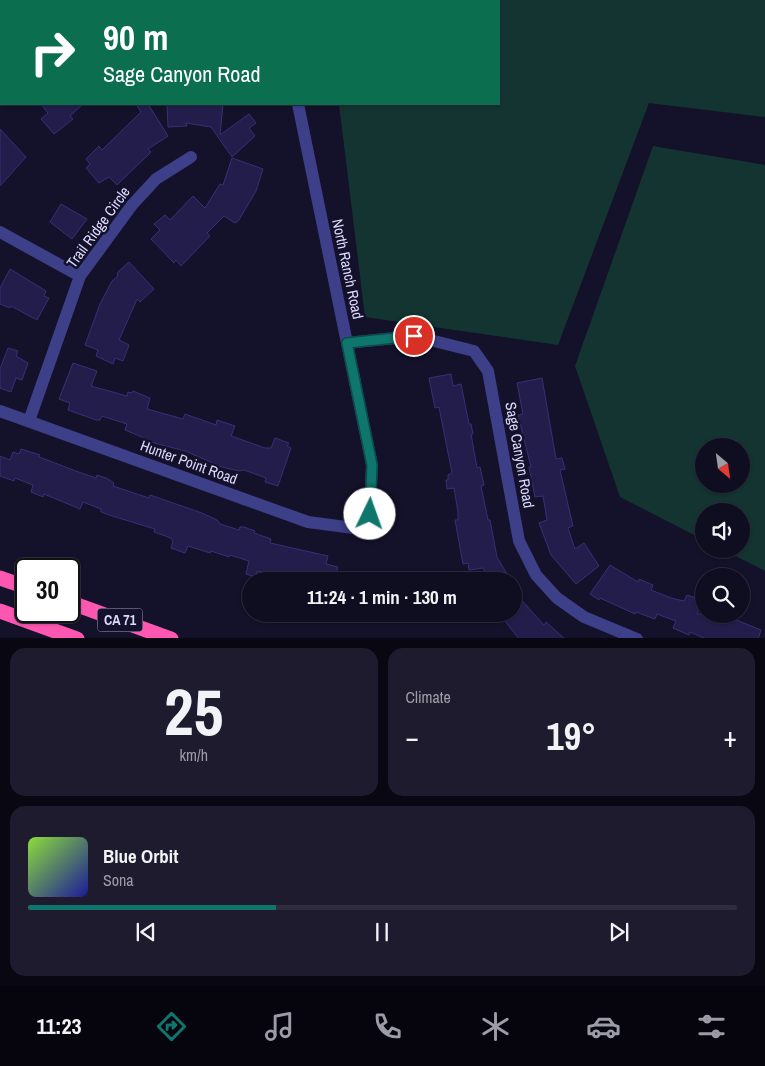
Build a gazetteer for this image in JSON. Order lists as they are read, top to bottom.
{
  "streets": {
    "highway": ["CA 71"],
    "street": [
      "Trail Ridge Circle",
      "North Ranch Road",
      "Sage Canyon Road",
      "Hunter Point Road"
    ]
  },
  "crossings": [
    ["Trail Ridge Circle", "Hunter Point Road"],
    ["North Ranch Road", "Sage Canyon Road"],
    ["North Ranch Road", "Hunter Point Road"]
  ],
  "north": "bottom right",
  "page": {
    "turn": ["90 m", "Sage Canyon Road"],
    "limit": "30",
    "trip": "11:24 · 1 min · 130 m",
    "tile": [
      ["25", "km/h"],
      "Climate"
    ],
    "heat": ["−", "19°", "+"],
    "song": ["Blue Orbit", "Sona"],
    "tabs": "11:23"
  }
}
